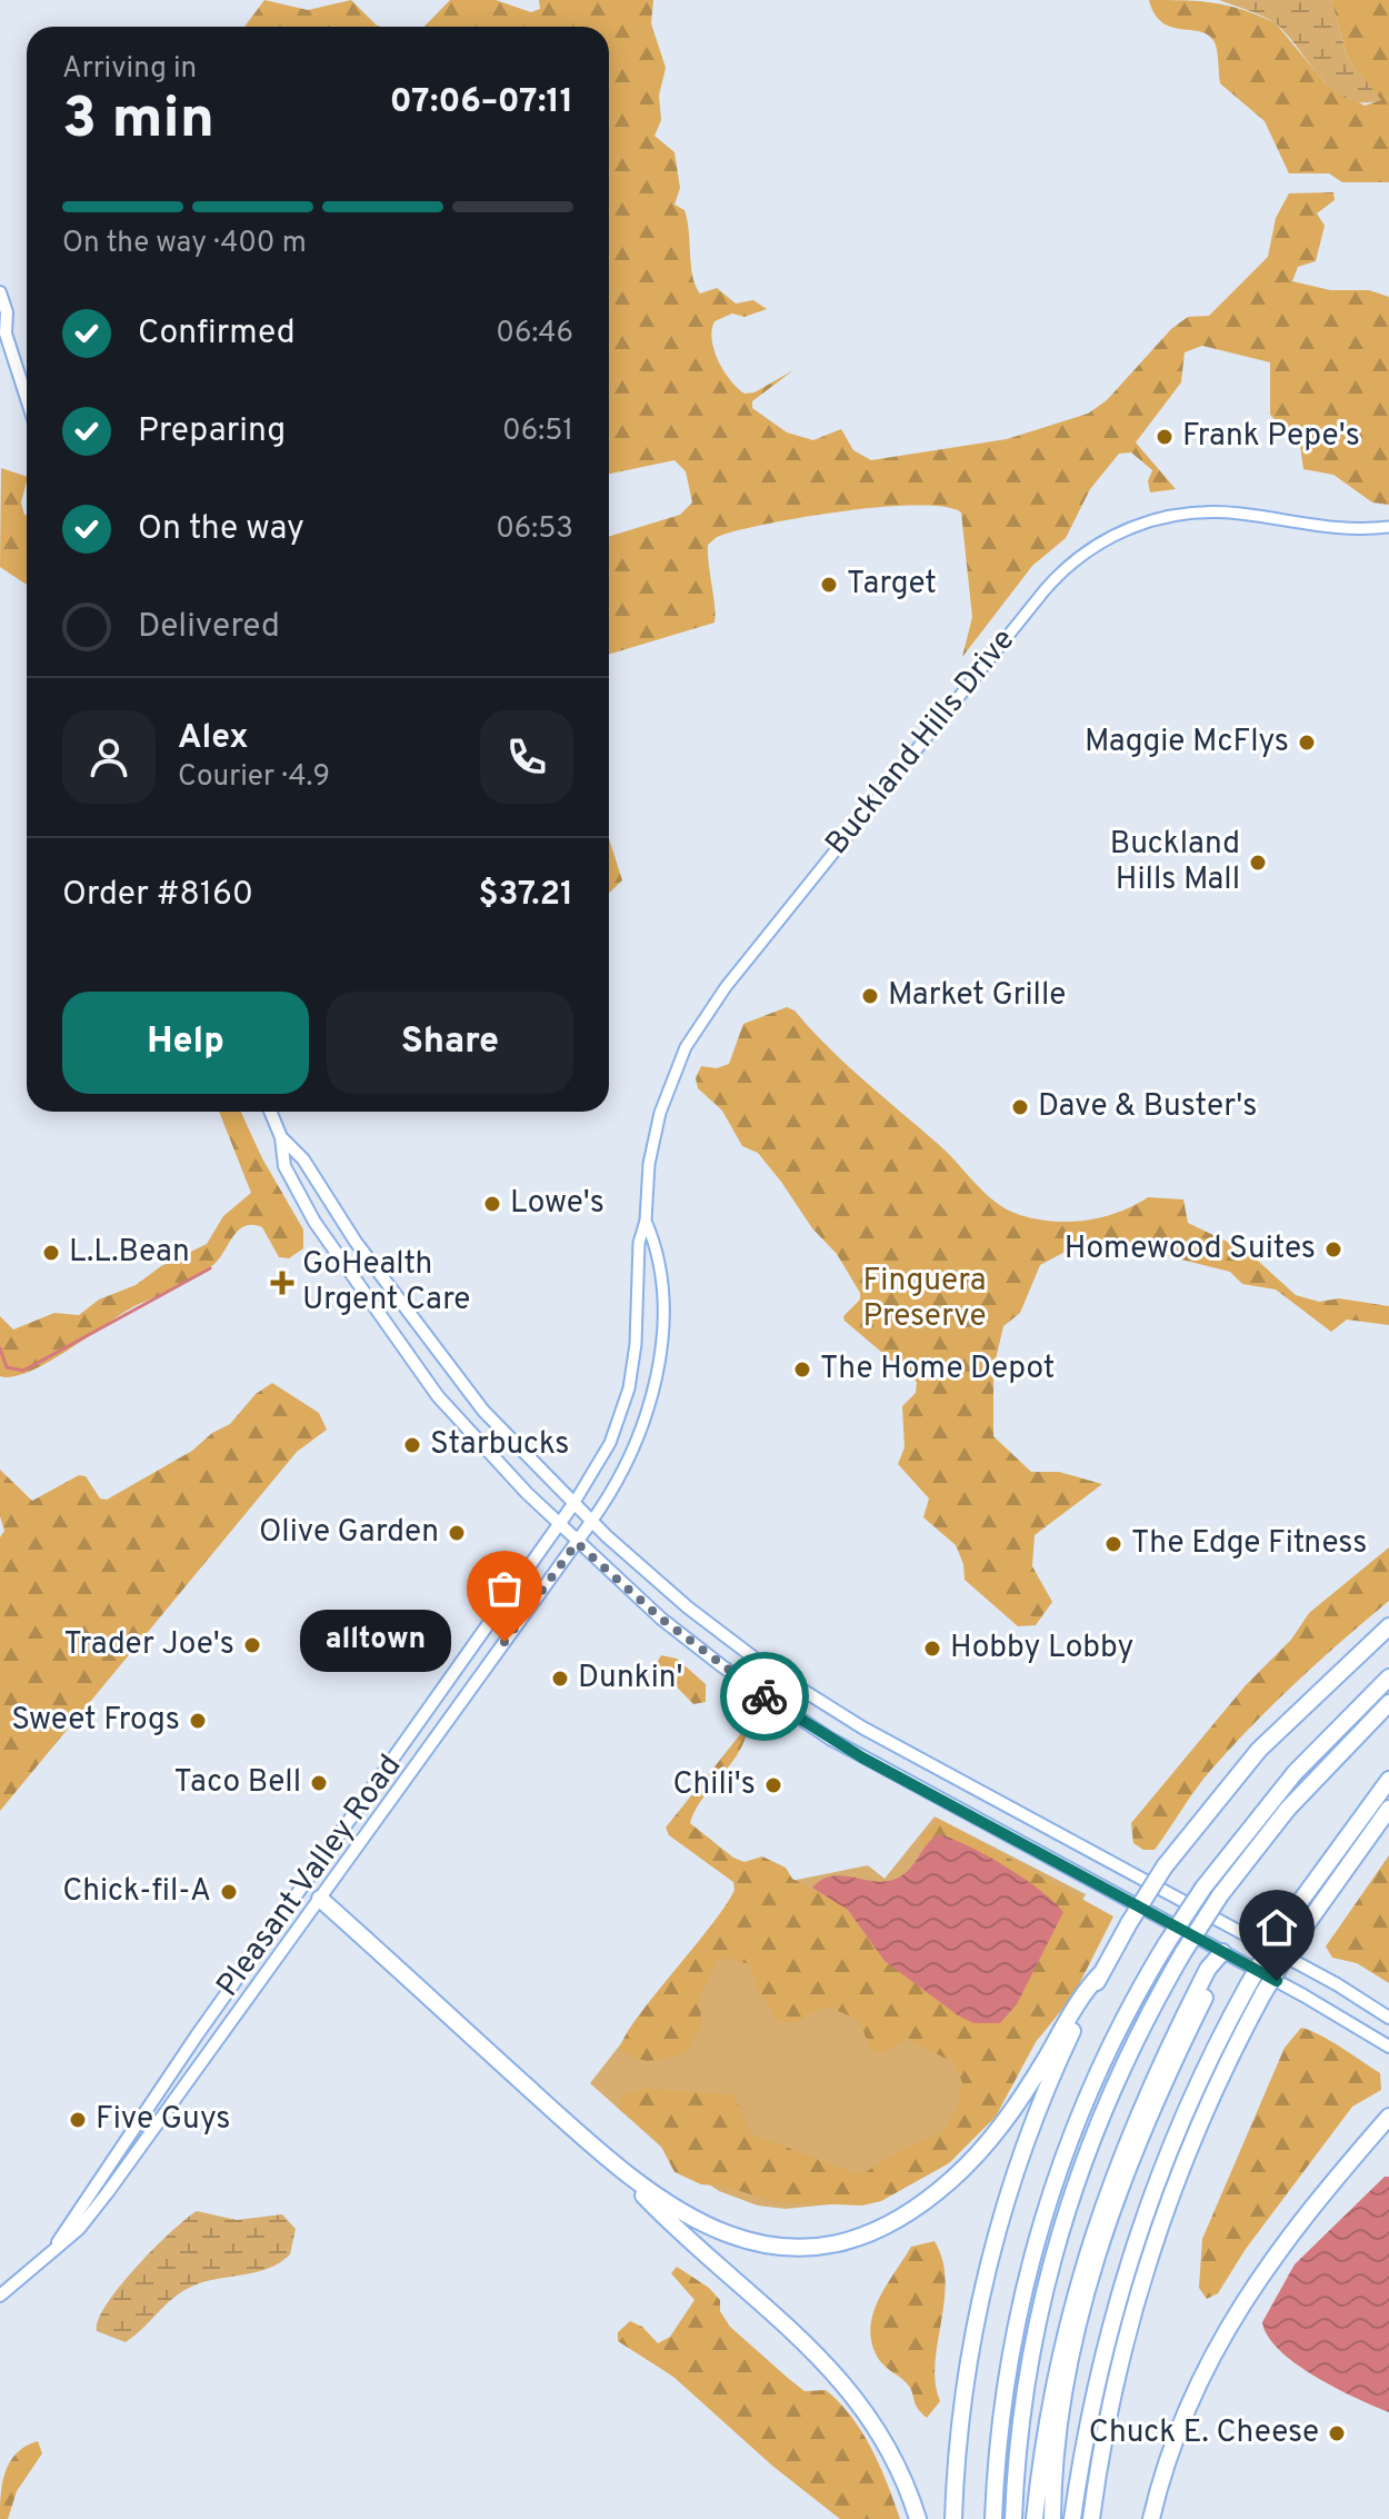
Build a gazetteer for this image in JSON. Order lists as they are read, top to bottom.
{
  "streets": {
    "main road": ["Pleasant Valley Road"],
    "street": ["Buckland Hills Drive"]
  },
  "crossings": [
    ["Buckland Hills Drive", "Pleasant Valley Road"]
  ],
  "parks": ["Finguera Preserve"],
  "places": {
    "other": [
      "Frank Pepe's",
      "Target",
      "Maggie McFlys",
      "Buckland Hills Mall",
      "Market Grille",
      "Dave & Buster's",
      "Lowe's",
      "Homewood Suites",
      "L.L.Bean",
      "The Home Depot",
      "Starbucks",
      "Olive Garden",
      "The Edge Fitness",
      "alltown",
      "Trader Joe's",
      "Hobby Lobby",
      "Dunkin'",
      "Sweet Frogs",
      "Taco Bell",
      "Chili's",
      "Chick-fil-A",
      "Five Guys",
      "Chuck E. Cheese"
    ],
    "health": ["GoHealth Urgent Care"]
  },
  "page": {
    "heading": ["3 min", "Arriving in", "07:06–07:11"],
    "panel": [
      "Alex",
      "Courier · 4.9",
      "Order #8160",
      "$37.21"
    ],
    "bar": "On the way · 400 m",
    "list": [
      ["Confirmed", "06:46"],
      ["Preparing", "06:51"],
      ["On the way", "06:53"],
      "Delivered"
    ],
    "buttons": ["Help", "Share"],
    "bubble": "alltown"
  }
}
